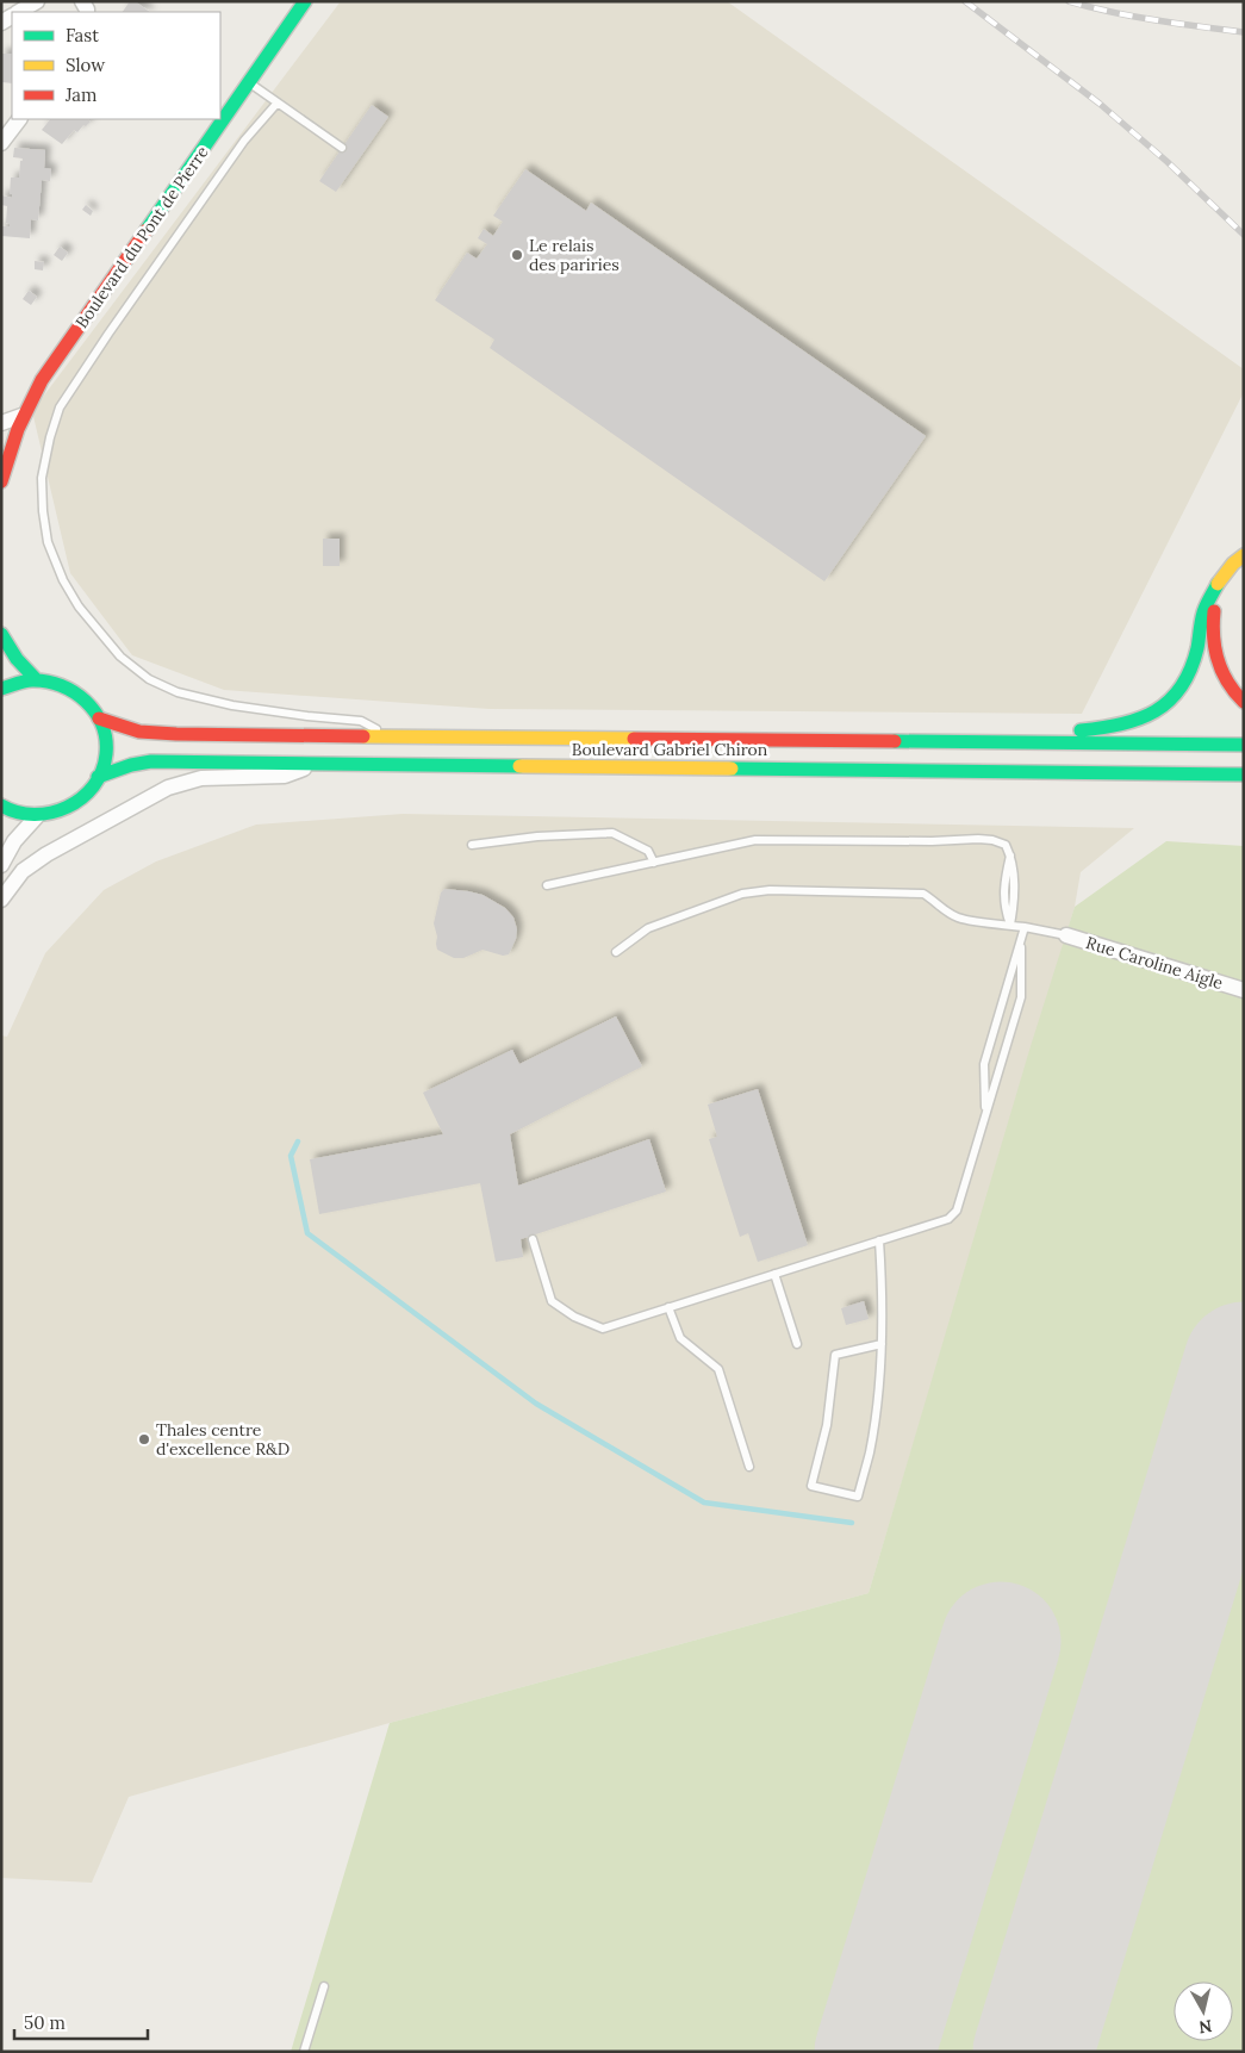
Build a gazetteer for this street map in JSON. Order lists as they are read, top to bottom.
{
  "streets": {
    "main road": ["Boulevard du Pont de Pierre", "Boulevard Gabriel Chiron"],
    "street": ["Rue Caroline Aigle"]
  },
  "places": ["Le relais des pariries", "Thales centre d'excellence R&D"],
  "legend": ["Fast", "Slow", "Jam"],
  "scale_bar": "50 m",
  "north": "bottom"
}
